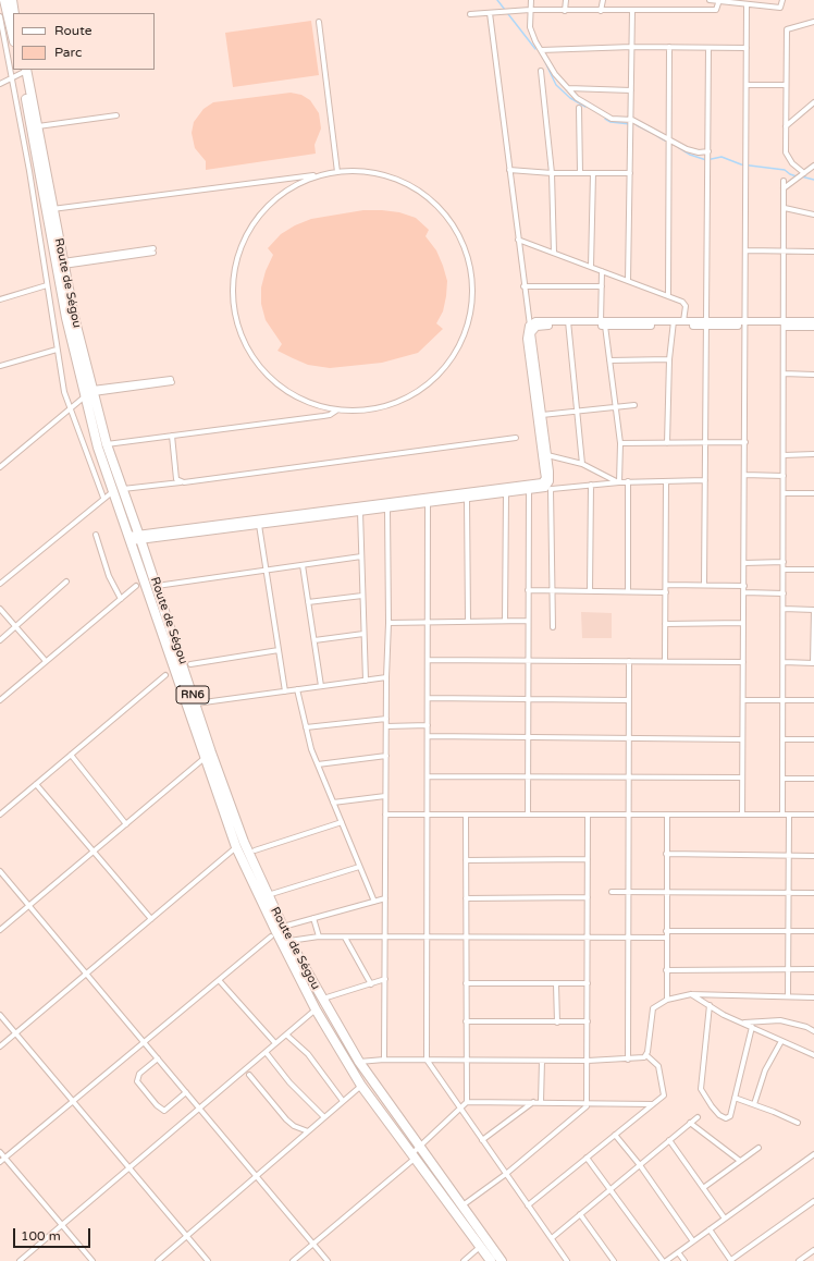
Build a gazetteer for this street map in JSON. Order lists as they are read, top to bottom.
{
  "streets": {
    "highway": ["Route de Ségou", "RN6"]
  },
  "legend": ["Route", "Parc"],
  "scale_bar": "100 m"
}
